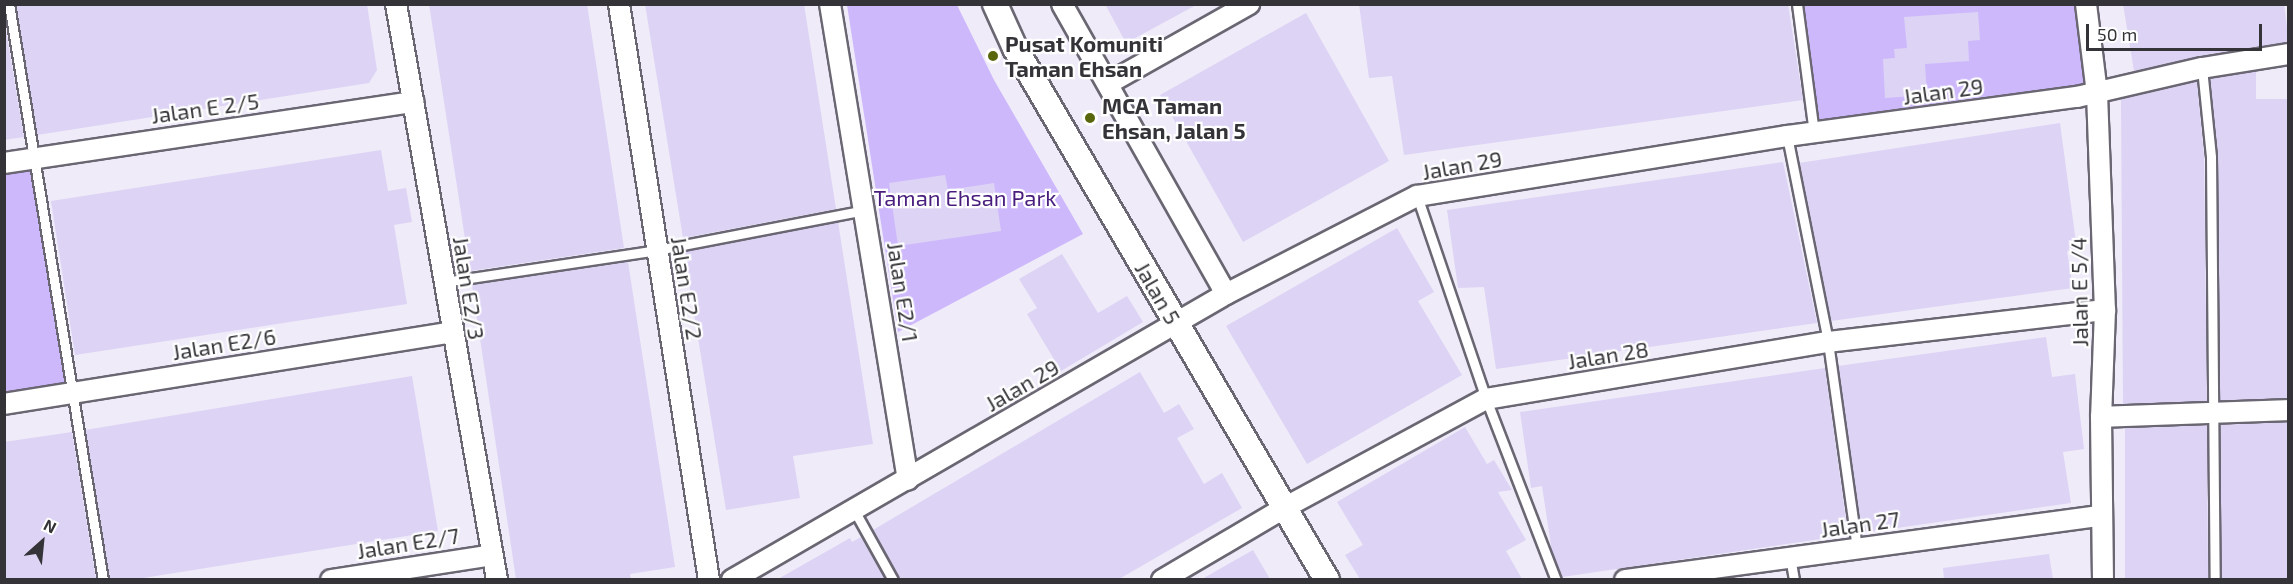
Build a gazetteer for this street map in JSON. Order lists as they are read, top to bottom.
{
  "streets": {
    "street": [
      "Jalan 29",
      "Jalan E 2/5",
      "Jalan E2/3",
      "Jalan E2/2",
      "Jalan E2/1",
      "Jalan E 5/4",
      "Jalan 5",
      "Jalan E2/6",
      "Jalan 28",
      "Jalan 27",
      "Jalan E2/7"
    ]
  },
  "crossings": [
    ["Jalan 29", "Jalan E2/1"],
    ["Jalan 29", "Jalan E 5/4"],
    ["Jalan 29", "Jalan 5"],
    ["Jalan E 2/5", "Jalan E2/3"],
    ["Jalan E2/3", "Jalan E2/6"],
    ["Jalan E2/3", "Jalan E2/7"],
    ["Jalan E 5/4", "Jalan 28"],
    ["Jalan E 5/4", "Jalan 27"],
    ["Jalan 5", "Jalan 28"]
  ],
  "parks": ["Taman Ehsan Park"],
  "places": ["Pusat Komuniti Taman Ehsan", "MCA Taman Ehsan, Jalan 5"],
  "scale_bar": "50 m",
  "north": "top right"
}
